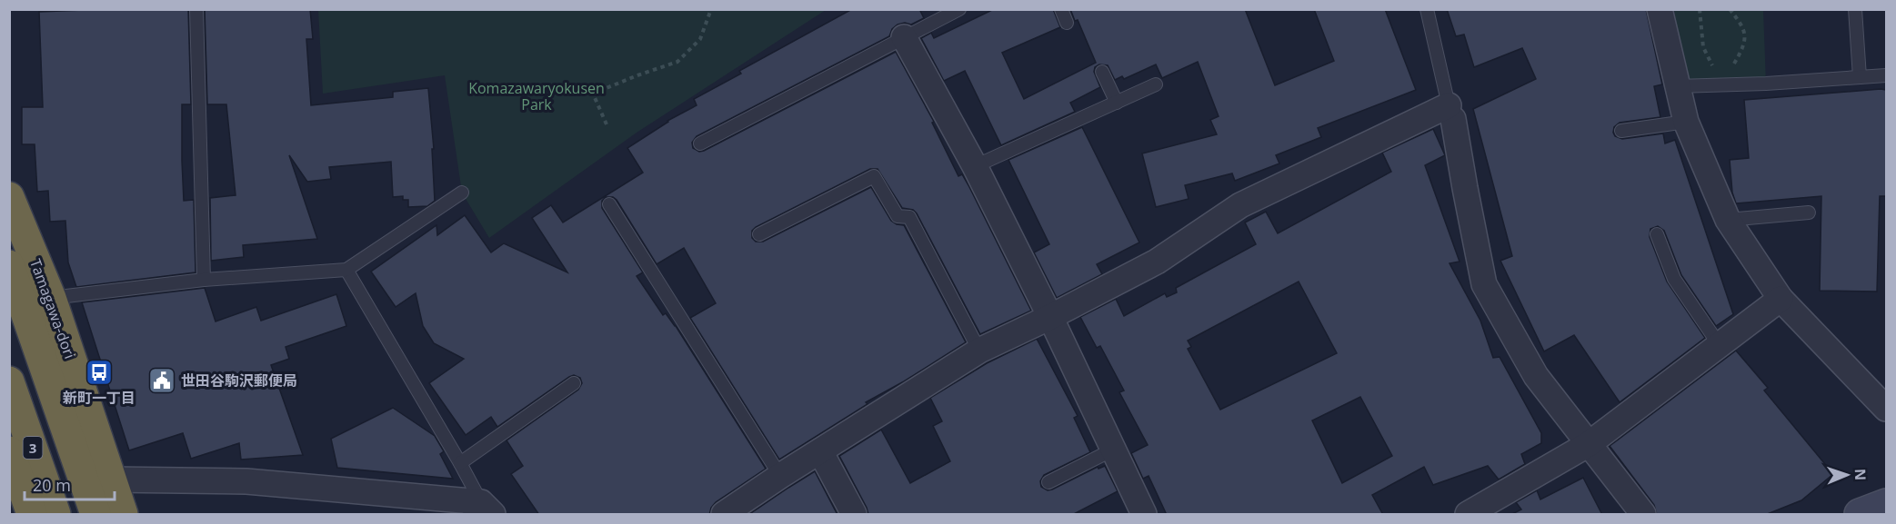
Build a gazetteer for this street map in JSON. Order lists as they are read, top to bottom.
{
  "streets": {
    "highway": ["Tamagawa-dori", "3"]
  },
  "parks": ["Komazawaryokusen Park"],
  "places": {
    "bus stop": ["新町一丁目"],
    "public building": ["世田谷駒沢郵便局"]
  },
  "scale_bar": "20 m",
  "north": "right"
}
